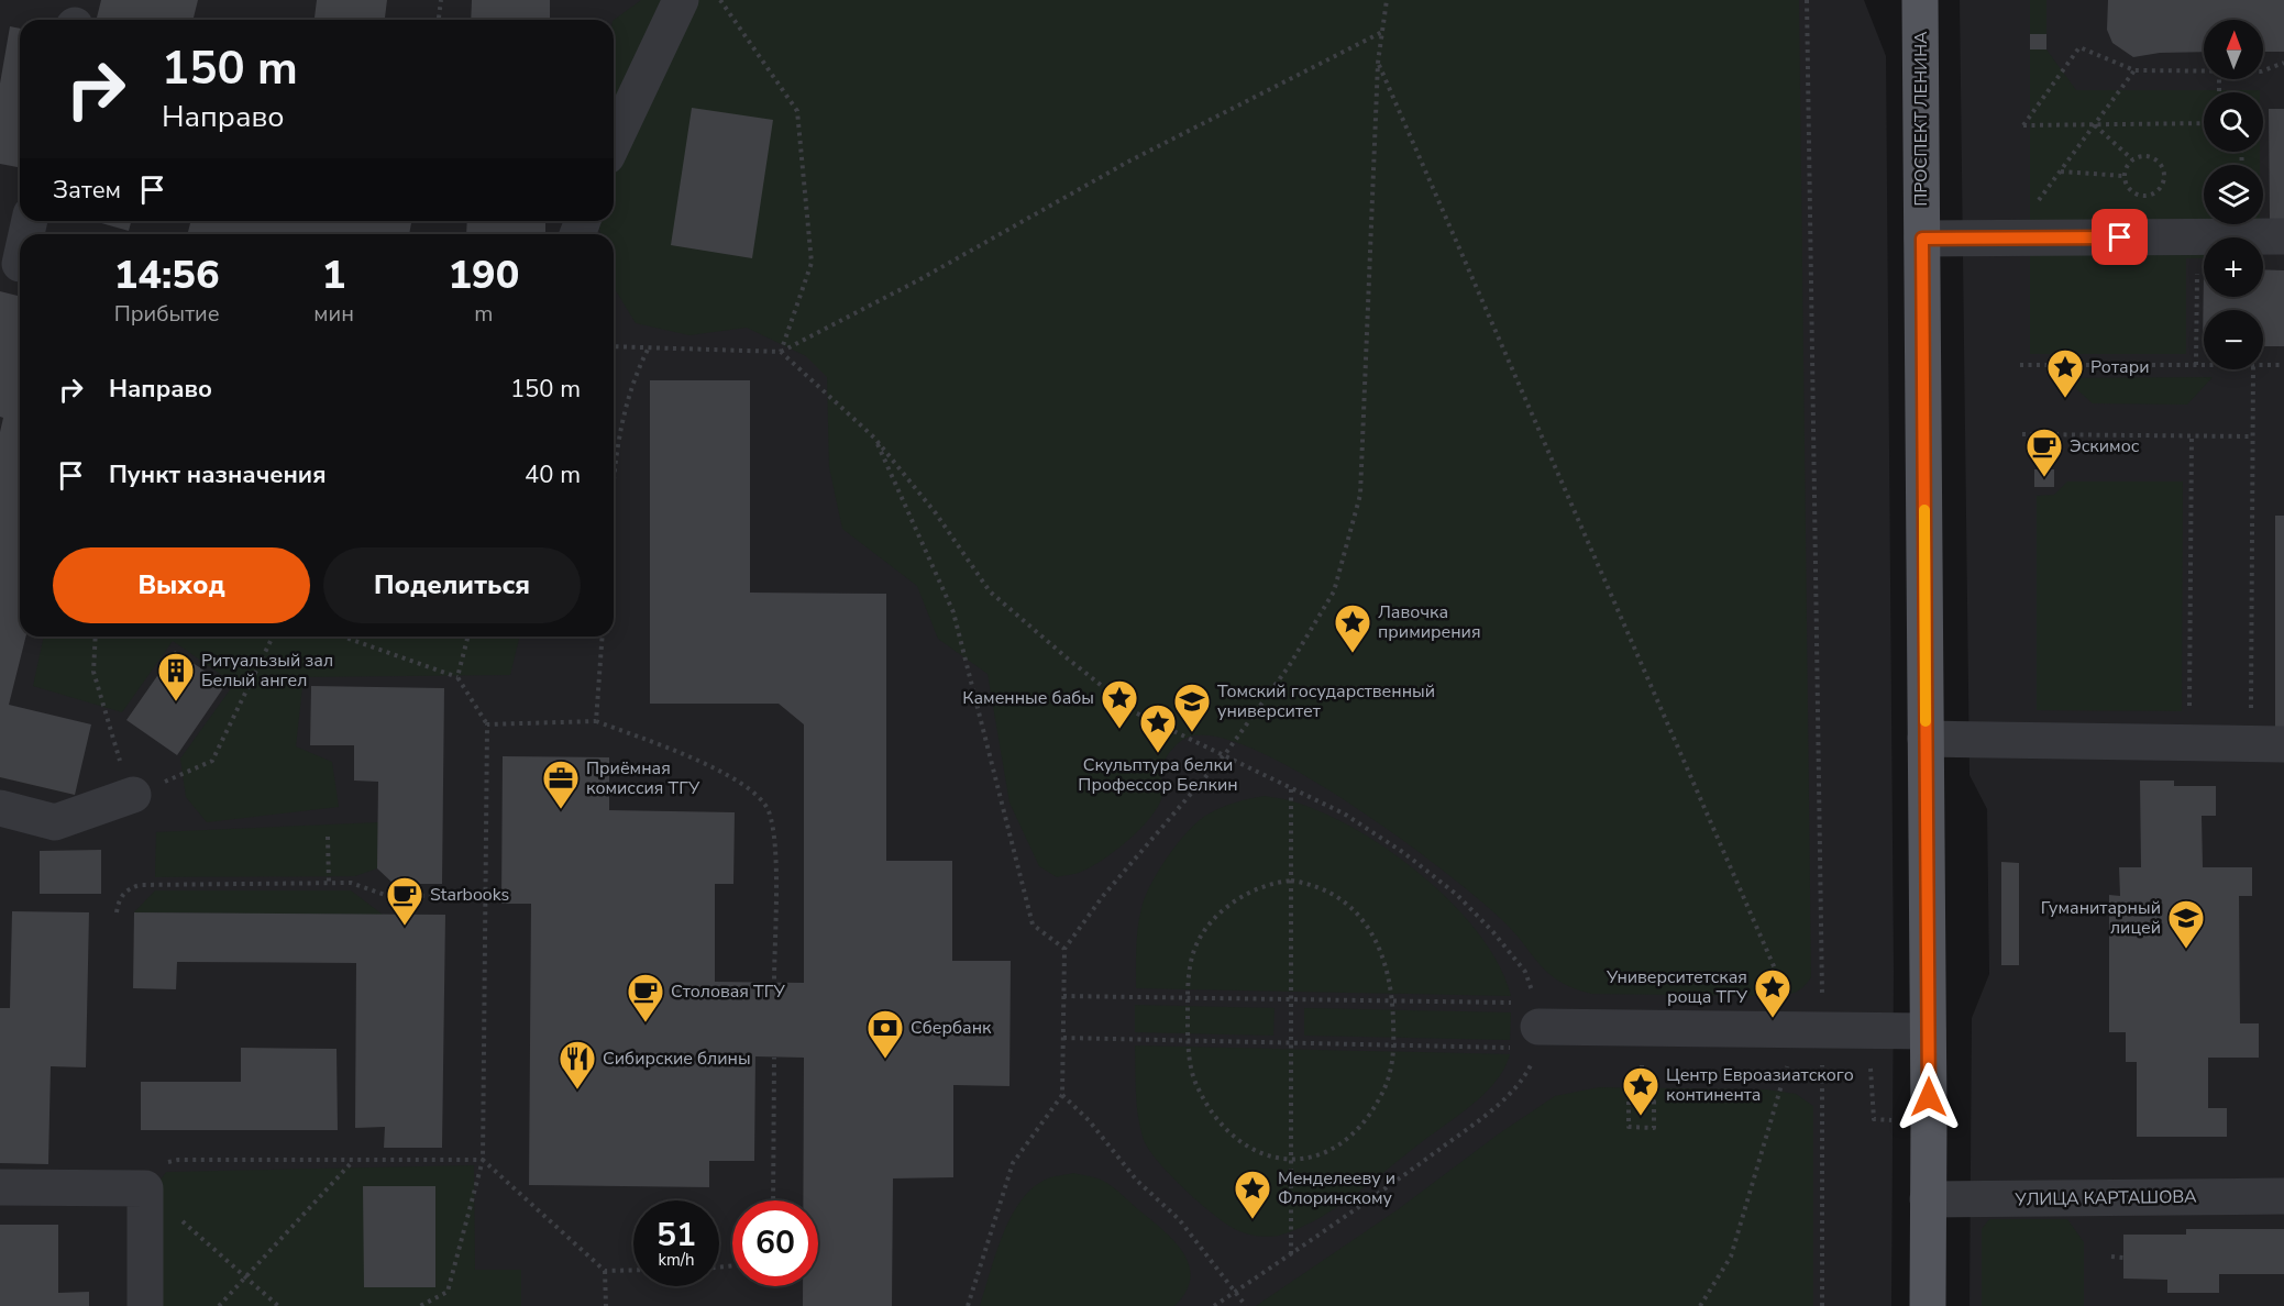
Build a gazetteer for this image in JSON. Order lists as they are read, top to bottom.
{
  "streets": {
    "main road": ["ПРОСПЕКТ ЛЕНИНА"],
    "street": ["УЛИЦА КАРТАШОВА"]
  },
  "crossings": [
    ["ПРОСПЕКТ ЛЕНИНА", "УЛИЦА КАРТАШОВА"]
  ],
  "places": {
    "place": [
      "Ротари",
      "Лавочка примирения",
      "Каменные бабы",
      "Скульптура белки Профессор Белкин",
      "Университетская роща ТГУ",
      "Центр Евроазиатского континента",
      "Менделееву и Флоринскому"
    ],
    "cafe": ["Эскимос", "Starbooks", "Столовая ТГУ"],
    "building": ["Ритуальзый зал Белый ангел"],
    "school or university": ["Томский государственный университет", "Гуманитарный лицей"],
    "office": ["Приёмная комиссия ТГУ"],
    "bank": ["Сбербанк"],
    "restaurant": ["Сибирские блины"]
  },
  "north": "top",
  "page": {
    "map_buttons": ["+", "−"],
    "turn": ["150 m", "Направо"],
    "then": "Затем",
    "eta": [
      "14:56",
      "Прибытие",
      "1",
      "мин",
      "190",
      "m"
    ],
    "list": [
      {
        "name": "Направо",
        "value": "150 m"
      },
      {
        "name": "Пункт назначения",
        "value": "40 m"
      }
    ],
    "buttons": ["Выход", "Поделиться"],
    "speed": "51 km/h",
    "limit": "60"
  }
}
